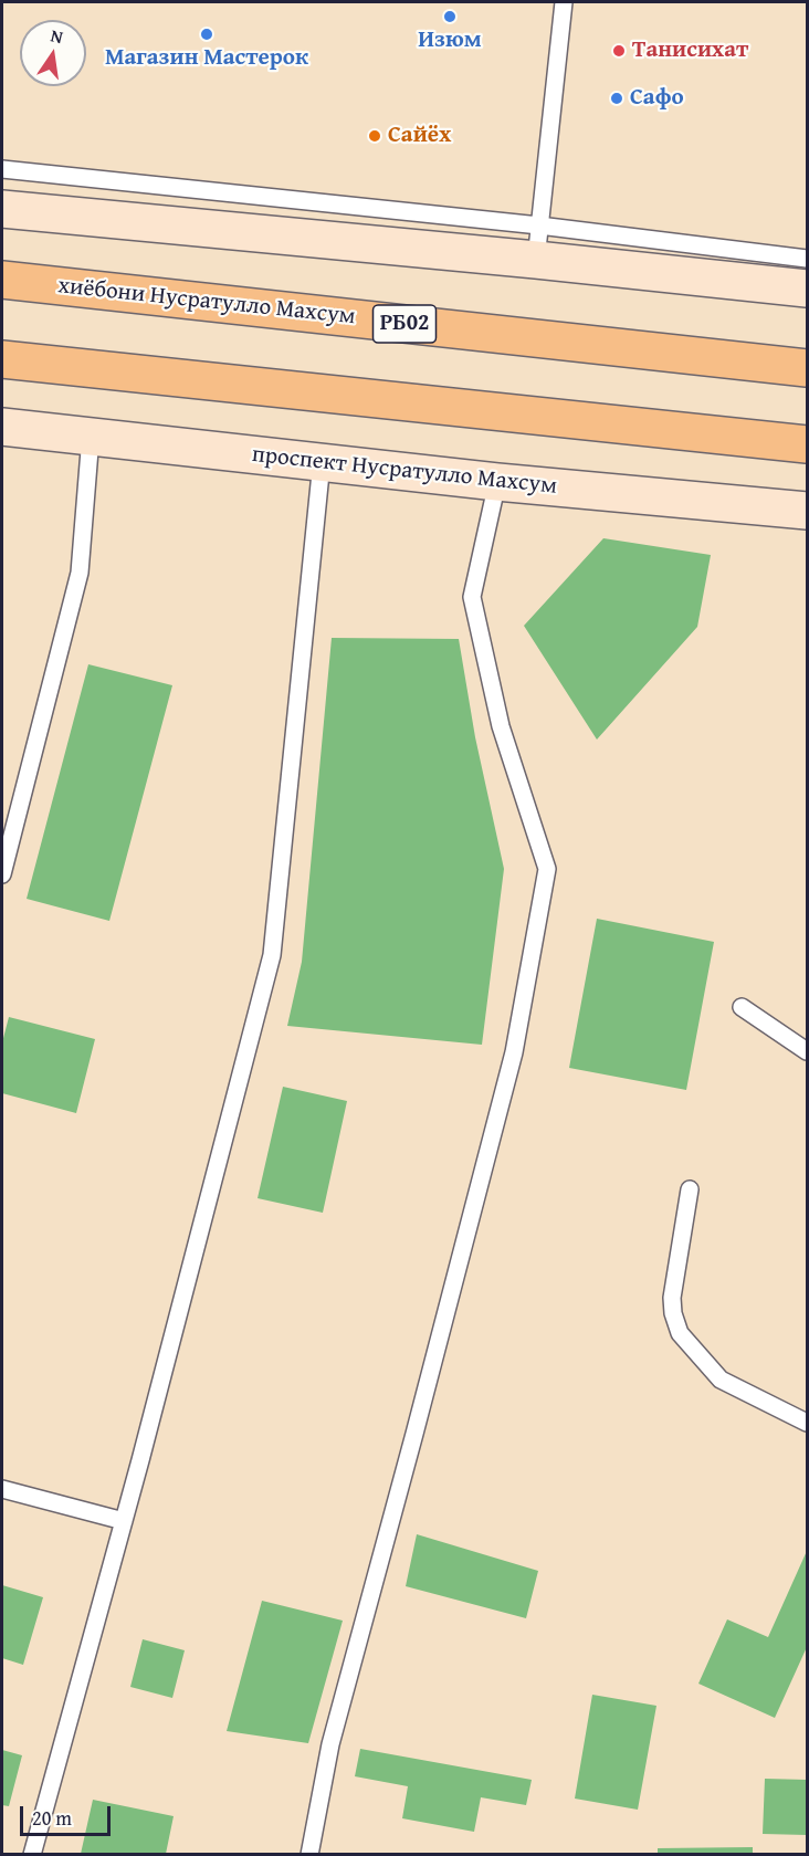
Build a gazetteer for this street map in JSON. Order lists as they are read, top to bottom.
{
  "streets": {
    "highway": ["хиёбони Нусратулло Махсум", "РБ02"],
    "street": ["проспект Нусратулло Махсум"]
  },
  "places": [
    "Изюм",
    "Магазин Мастерок",
    "Танисихат",
    "Сафо",
    "Сайёх"
  ],
  "scale_bar": "20 m",
  "north": "top"
}
